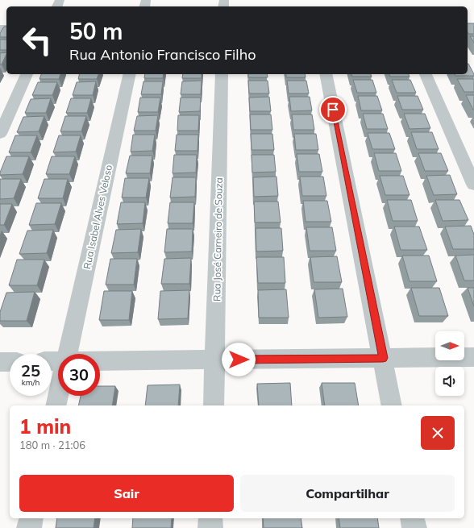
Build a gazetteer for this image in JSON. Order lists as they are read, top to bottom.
{
  "streets": {
    "street": ["Rua Isabel Alves Veloso", "Rua José Carneiro de Souza"]
  },
  "north": "right",
  "page": {
    "turn": ["50 m", "Rua Antonio Francisco Filho"],
    "speed": "25 km/h",
    "limit": "30",
    "heading": ["1 min", "180 m · 21:06"],
    "buttons": ["Sair", "Compartilhar"]
  }
}
